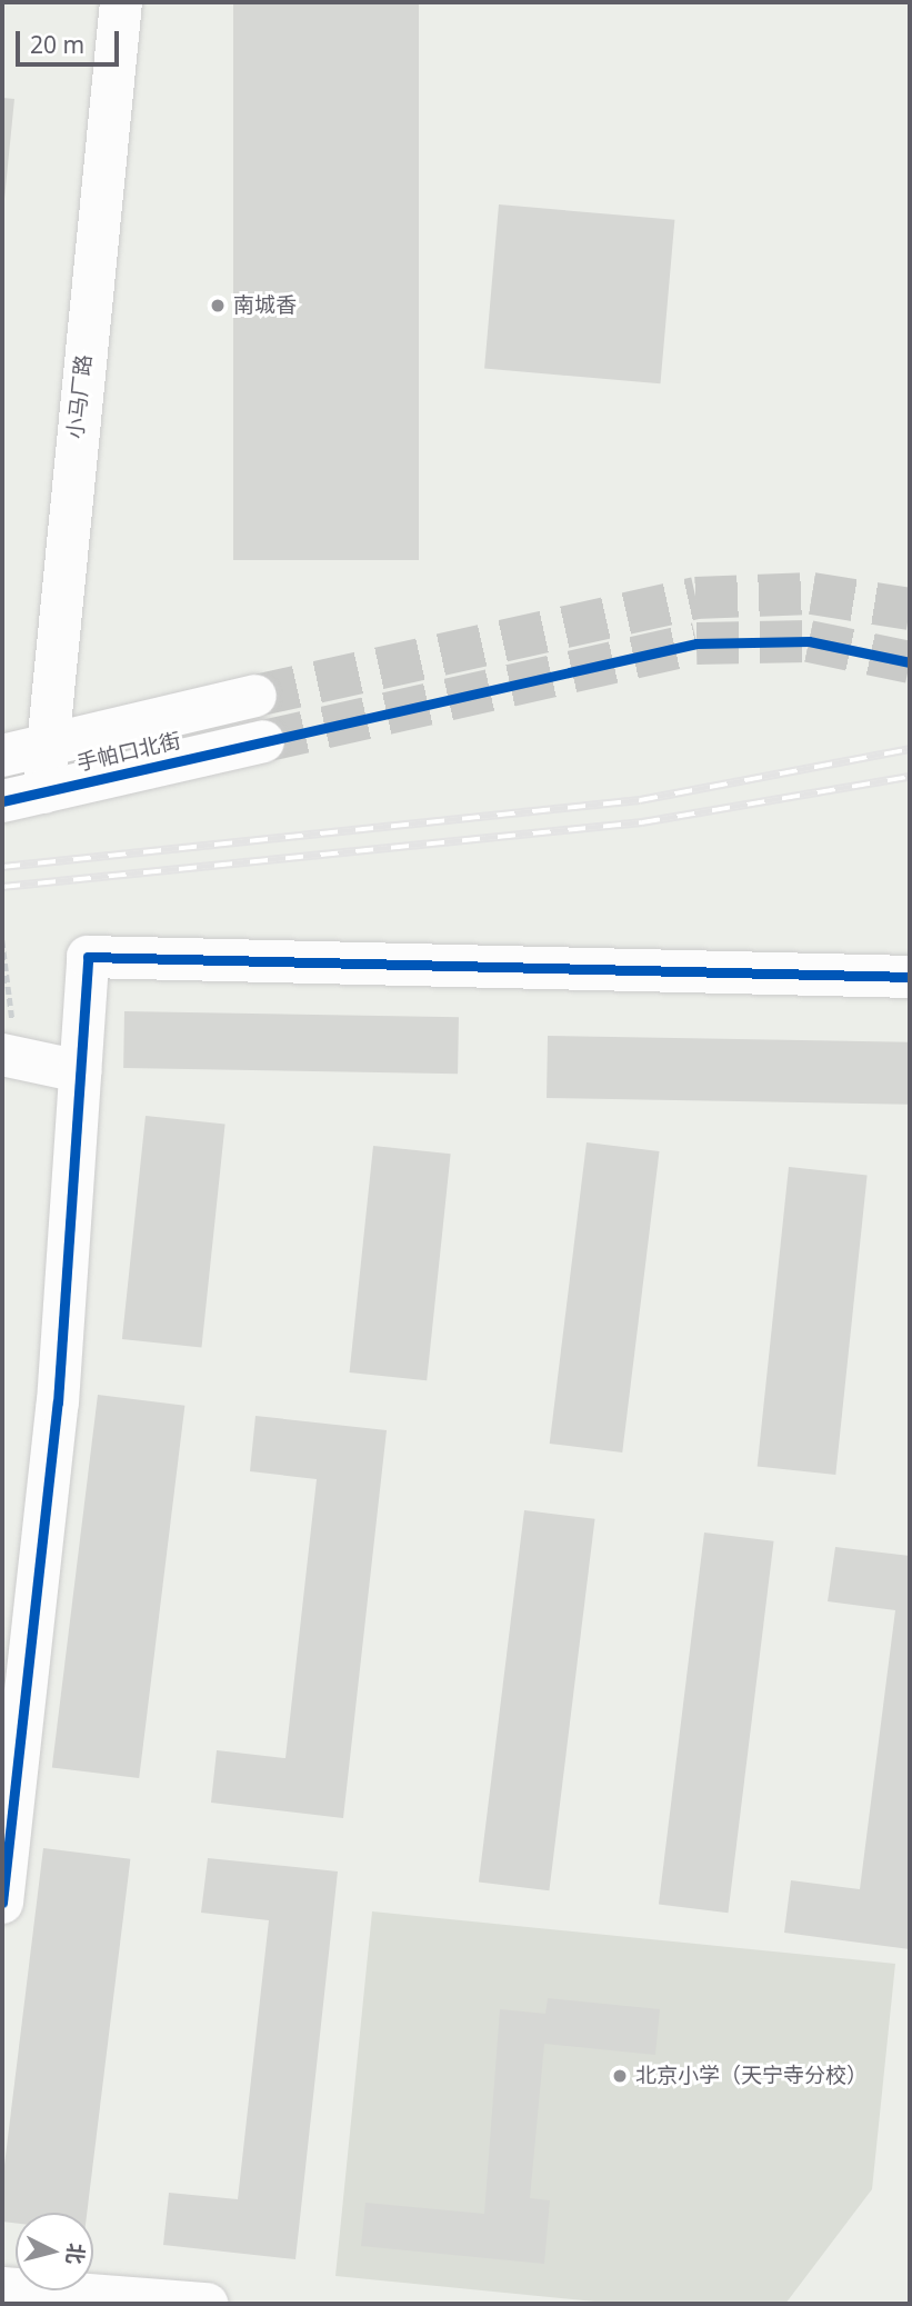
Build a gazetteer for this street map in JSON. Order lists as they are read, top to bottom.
{
  "streets": {
    "street": ["小马厂路", "手帕口北街"]
  },
  "crossings": [
    ["小马厂路", "手帕口北街"]
  ],
  "places": ["南城香", "北京小学（天宁寺分校）"],
  "scale_bar": "20 m",
  "north": "right"
}
